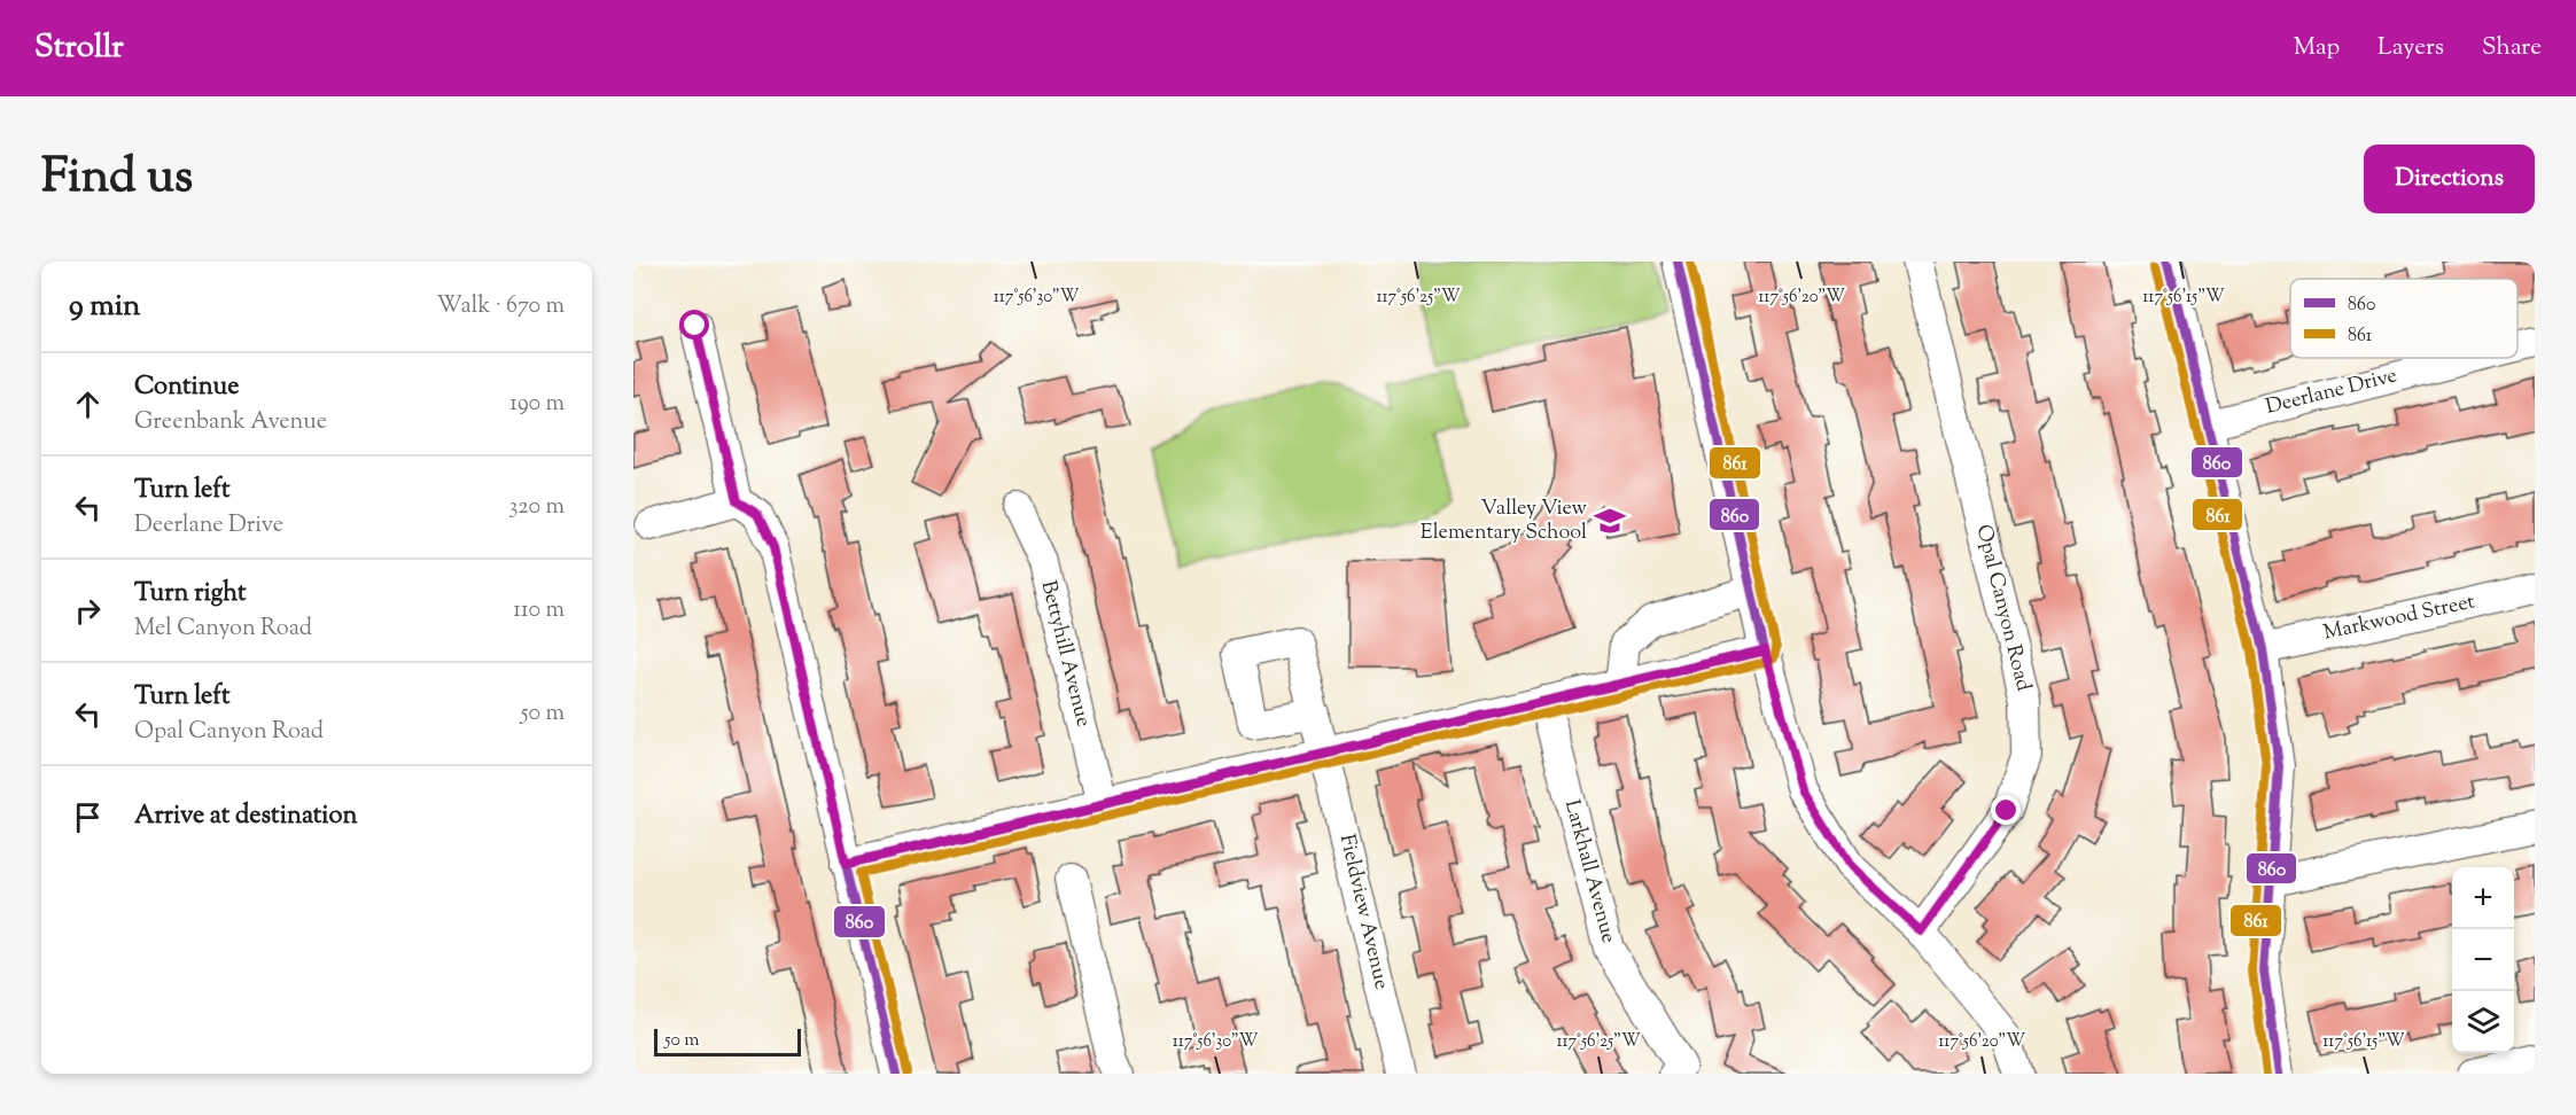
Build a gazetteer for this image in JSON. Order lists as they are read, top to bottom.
{
  "streets": {
    "street": [
      "Deerlane Drive",
      "Opal Canyon Road",
      "Markwood Street",
      "Bettyhill Avenue",
      "Larkhall Avenue",
      "Fieldview Avenue"
    ]
  },
  "places": {
    "school or university": ["Valley View Elementary School"]
  },
  "lines": ["transit line 860", "transit line 861"],
  "legend": ["860", "861"],
  "scale_bar": "50 m",
  "page": {
    "header": "Strollr",
    "nav": ["Map", "Layers", "Share"],
    "title": "Find us",
    "buttons": "Directions",
    "heading": ["9 min", "Walk · 670 m"],
    "list": [
      ["Continue", "Greenbank Avenue", "190 m"],
      ["Turn left", "Deerlane Drive", "320 m"],
      ["Turn right", "Mel Canyon Road", "110 m"],
      ["Turn left", "Opal Canyon Road", "50 m"],
      "Arrive at destination"
    ],
    "map_buttons": ["+", "−"],
    "scale": "50 m"
  },
  "coordinates": [
    "117°56'30\"W",
    "117°56'25\"W",
    "117°56'20\"W",
    "117°56'15\"W"
  ]
}
